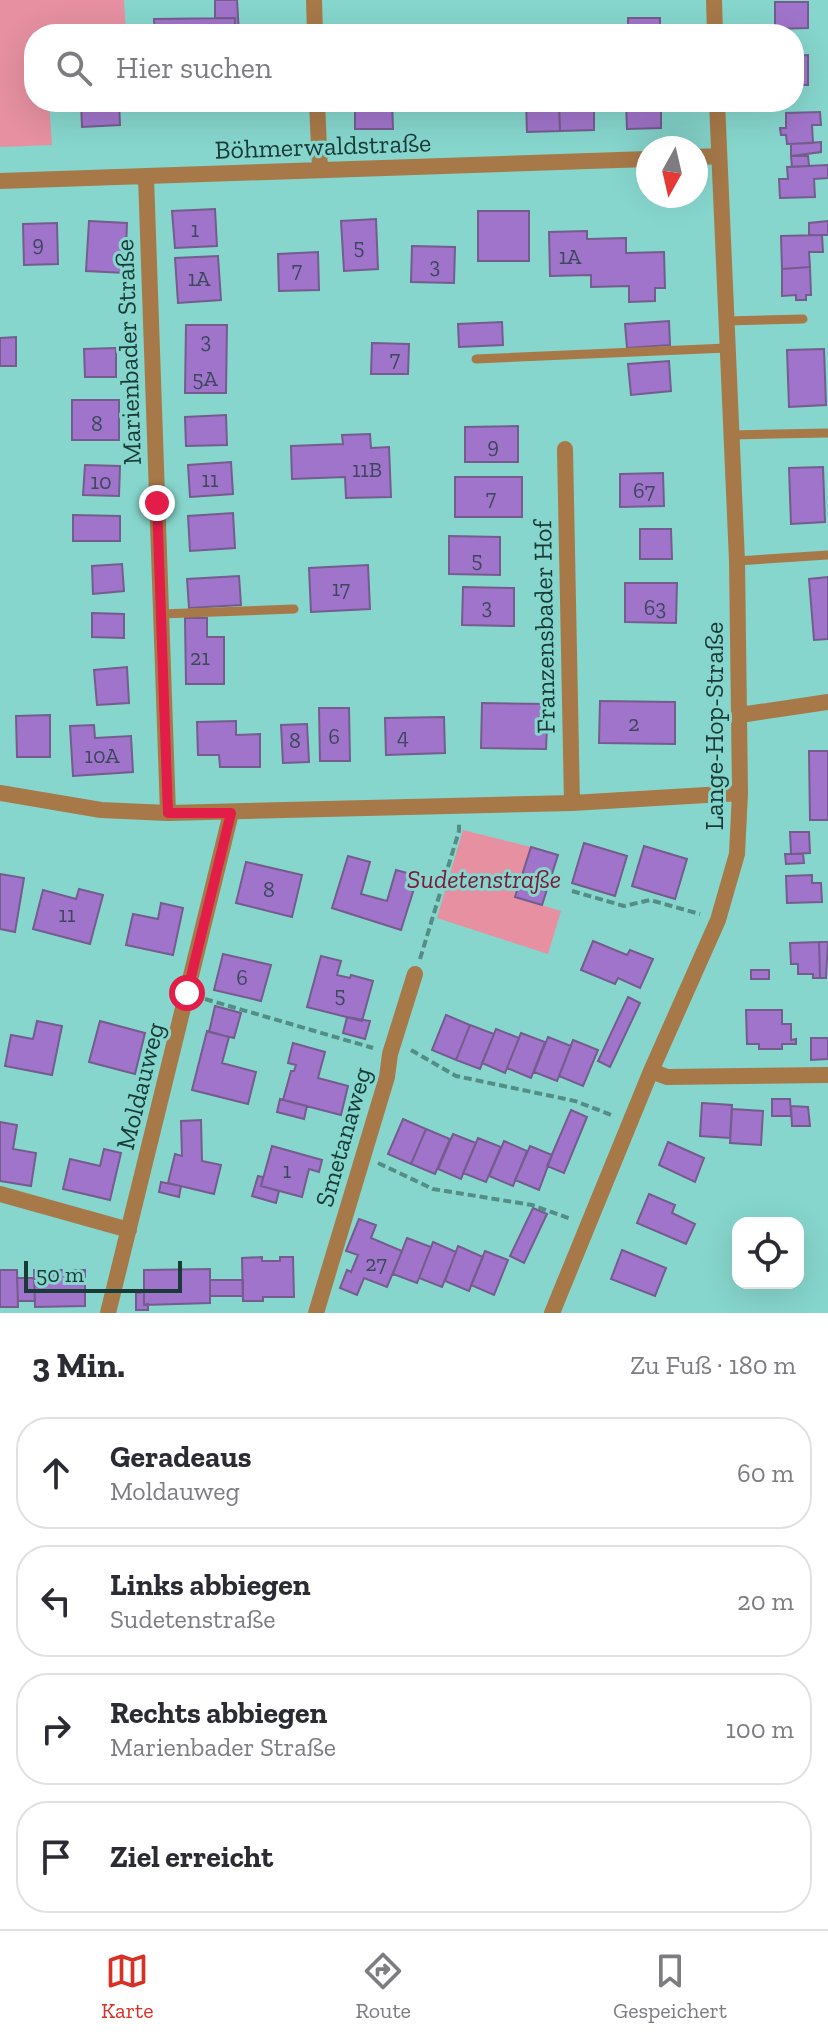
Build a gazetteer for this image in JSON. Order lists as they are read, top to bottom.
{
  "streets": {
    "street": [
      "Böhmerwaldstraße",
      "Marienbader Straße",
      "Franzensbader Hof",
      "Lange-Hop-Straße",
      "Moldauweg",
      "Smetanaweg"
    ]
  },
  "crossings": [
    ["Böhmerwaldstraße", "Marienbader Straße"]
  ],
  "parks": ["Sudetenstraße"],
  "house_numbers": [
    "1",
    "9",
    "5",
    "1A",
    "3",
    "7",
    "1A",
    "3",
    "7",
    "5A",
    "8",
    "9",
    "11B",
    "11",
    "10",
    "67",
    "7",
    "5",
    "17",
    "3",
    "63",
    "21",
    "2",
    "6",
    "4",
    "8",
    "10A",
    "8",
    "11",
    "6",
    "5",
    "1",
    "27"
  ],
  "scale_bar": "50 m",
  "north": "bottom",
  "page": {
    "search": "Hier suchen",
    "scale": "50 m",
    "heading": ["3 Min.", "Zu Fuß · 180 m"],
    "list": [
      ["Geradeaus", "Moldauweg", "60 m"],
      ["Links abbiegen", "Sudetenstraße", "20 m"],
      ["Rechts abbiegen", "Marienbader Straße", "100 m"],
      "Ziel erreicht"
    ],
    "nav": ["Karte", "Route", "Gespeichert"]
  }
}
